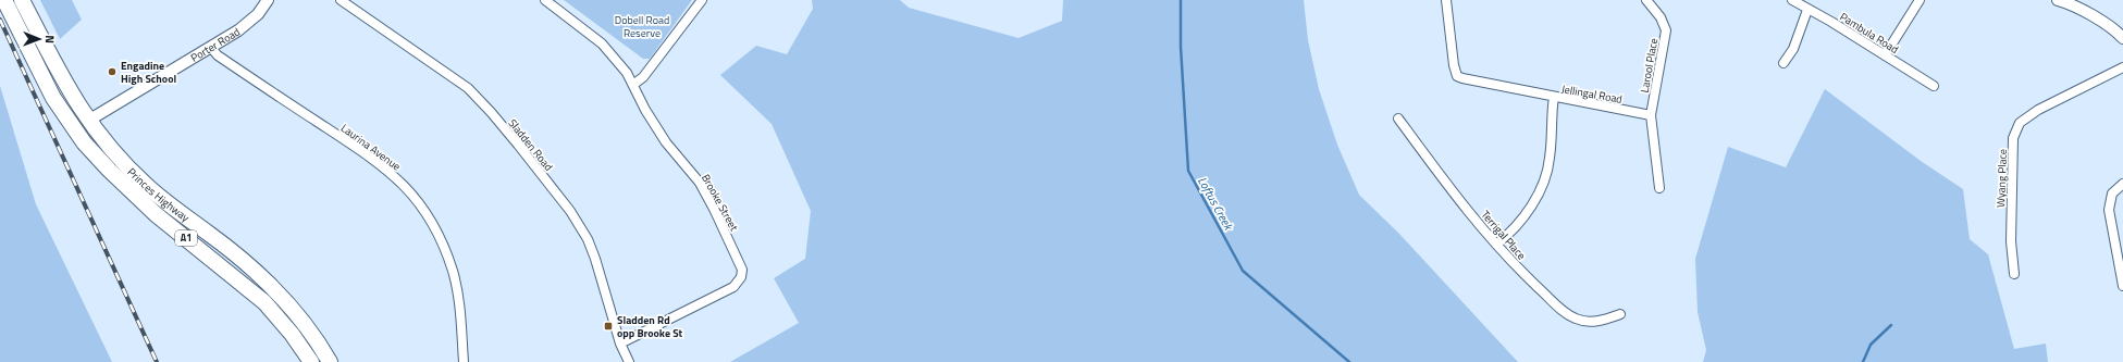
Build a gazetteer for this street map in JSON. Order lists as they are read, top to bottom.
{
  "streets": {
    "highway": ["Princes Highway", "A1"],
    "street": [
      "Pambula Road",
      "Porter Road",
      "Larool Place",
      "Jellingal Road",
      "Sladden Road",
      "Laurina Avenue",
      "Wyang Place",
      "Brooke Street",
      "Terrigal Place"
    ]
  },
  "crossings": [
    ["Porter Road", "Laurina Avenue"],
    ["Porter Road", "Princes Highway"],
    ["Larool Place", "Jellingal Road"],
    ["Sladden Road", "Brooke Street"]
  ],
  "water": ["Loftus Creek"],
  "parks": ["Dobell Road Reserve"],
  "places": {
    "other": ["Engadine High School"],
    "transit": ["Sladden Rd opp Brooke St"]
  },
  "north": "right"
}
